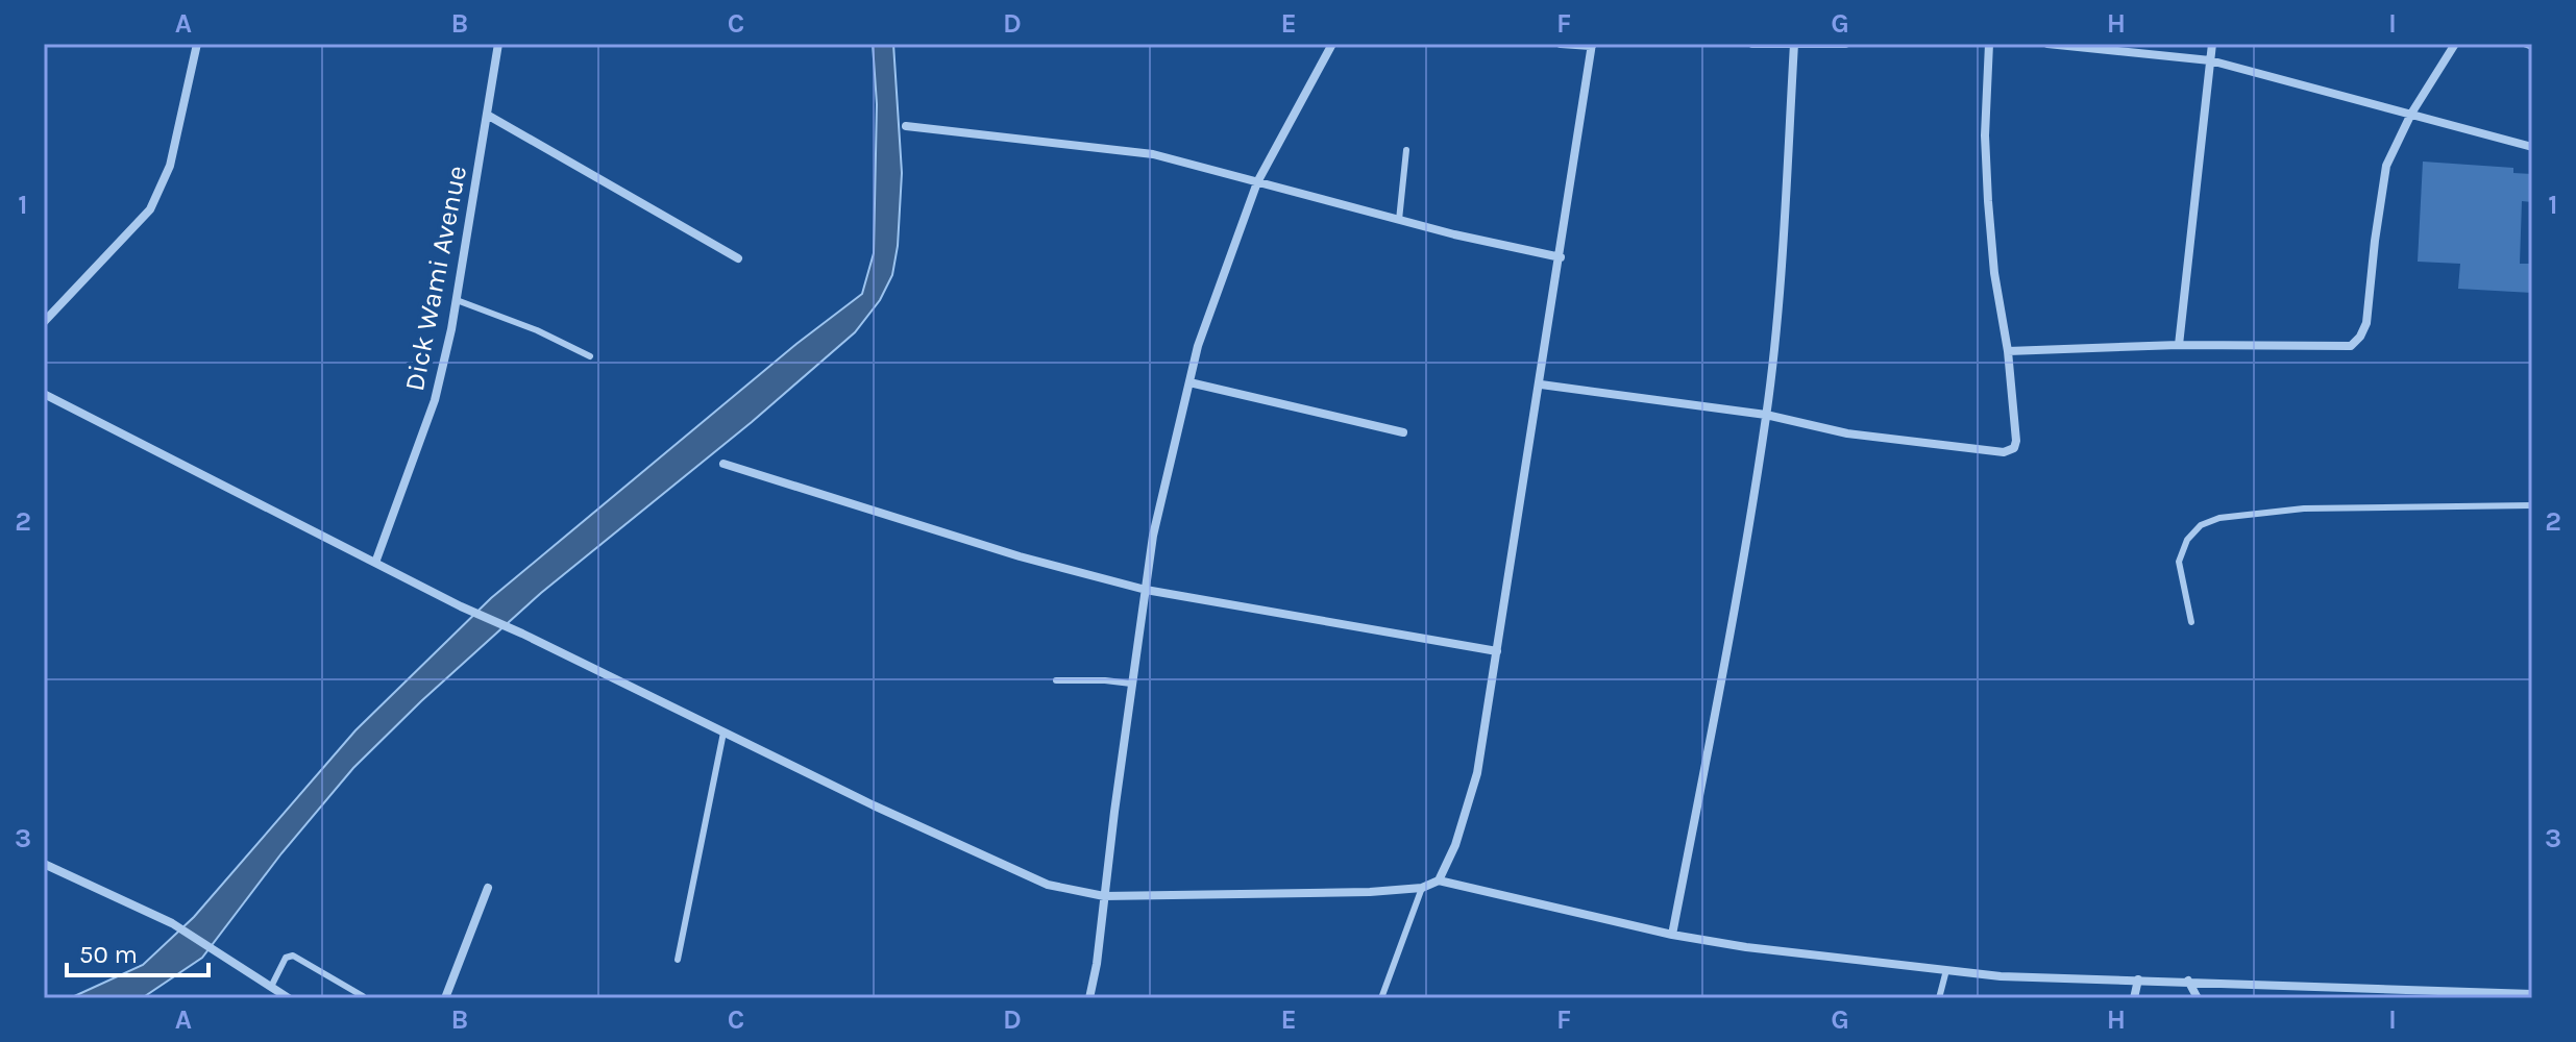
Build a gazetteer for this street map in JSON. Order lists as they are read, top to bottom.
{
  "streets": {
    "street": ["Dick Wami Avenue"]
  },
  "scale_bar": "50 m",
  "grid": {
    "columns": [
      "A",
      "B",
      "C",
      "D",
      "E",
      "F",
      "G",
      "H",
      "I"
    ],
    "rows": ["1", "2", "3"]
  }
}
